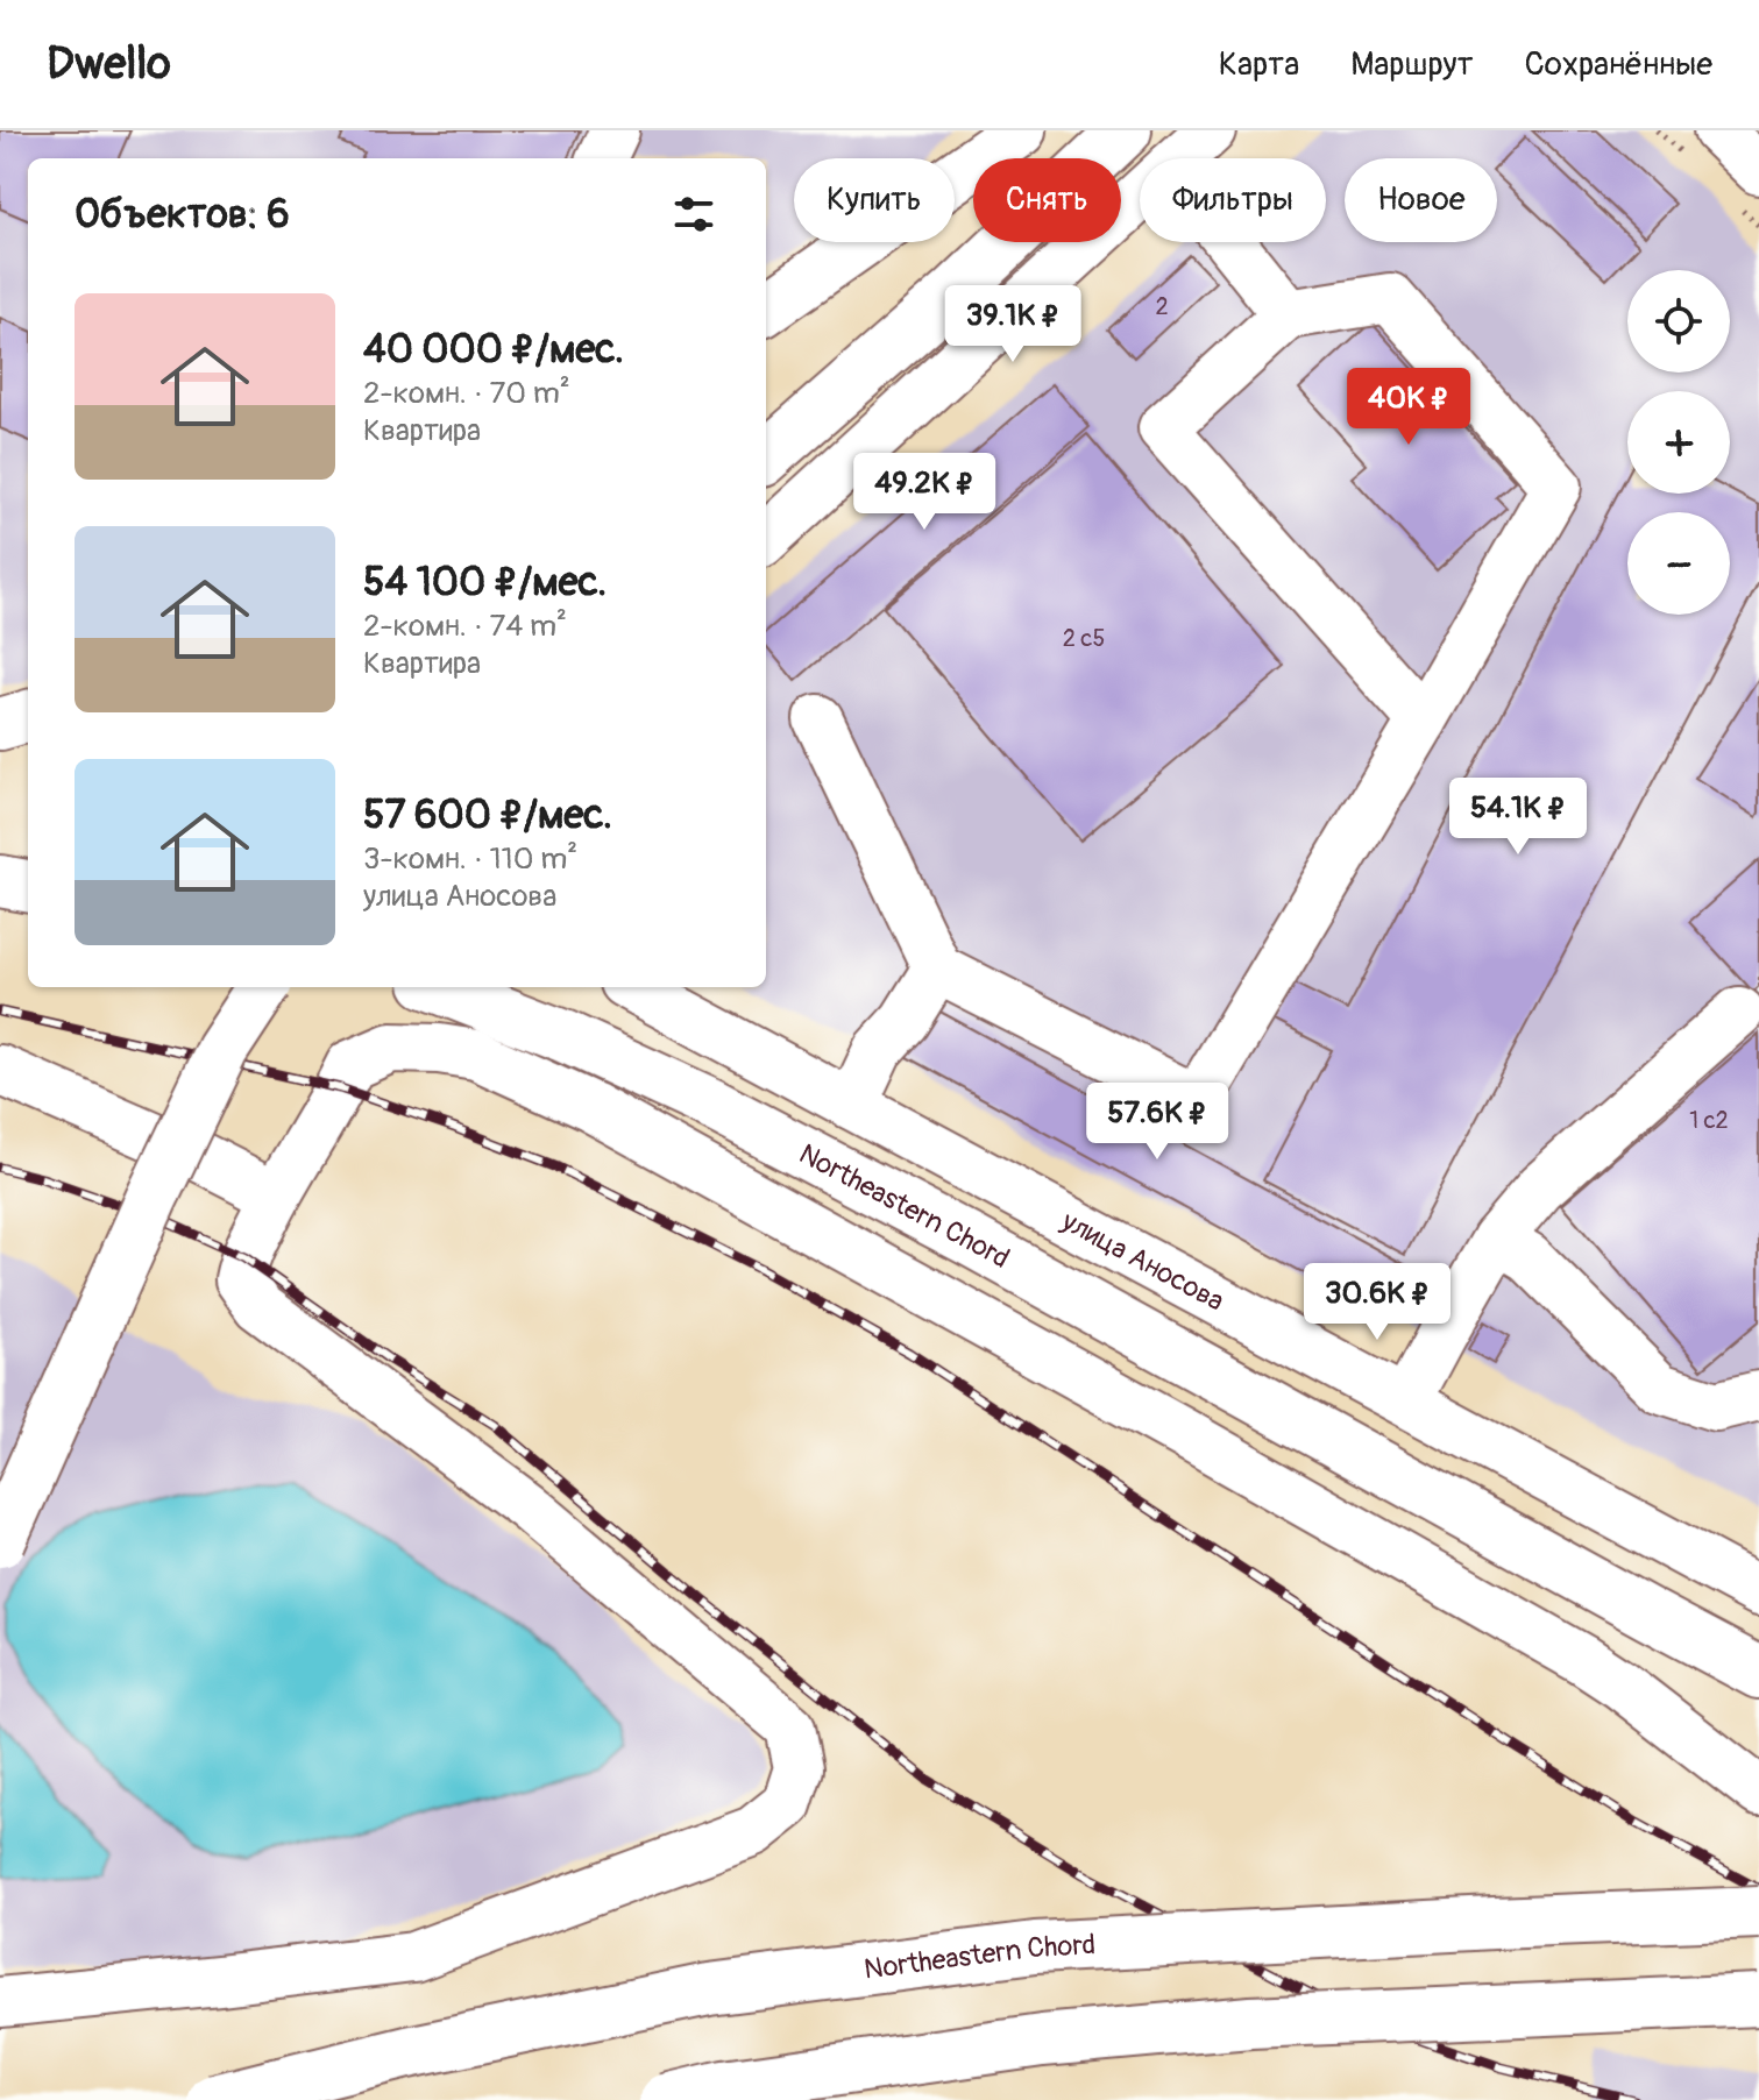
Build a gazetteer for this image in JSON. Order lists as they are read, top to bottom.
{
  "streets": {
    "main road": ["Northeastern Chord"],
    "street": ["улица Аносова"]
  },
  "house_numbers": ["2", "2 с5", "1 с2"],
  "page": {
    "header": "Dwello",
    "nav": ["Карта", "Маршрут", "Сохранённые"],
    "chip": [
      "Купить",
      "Снять",
      "Фильтры",
      "Новое"
    ],
    "heading": "Объектов: 6",
    "map_buttons": ["+", "−"],
    "list": [
      {
        "name": "40 000 ₽/мес.",
        "note": "2-комн. · 70 m² · Квартира"
      },
      {
        "name": "54 100 ₽/мес.",
        "note": "2-комн. · 74 m² · Квартира"
      },
      {
        "name": "57 600 ₽/мес.",
        "note": "3-комн. · 110 m² · улица Аносова"
      }
    ],
    "price": [
      "39.1K ₽",
      "40K ₽",
      "49.2K ₽",
      "54.1K ₽",
      "57.6K ₽",
      "30.6K ₽"
    ]
  }
}
